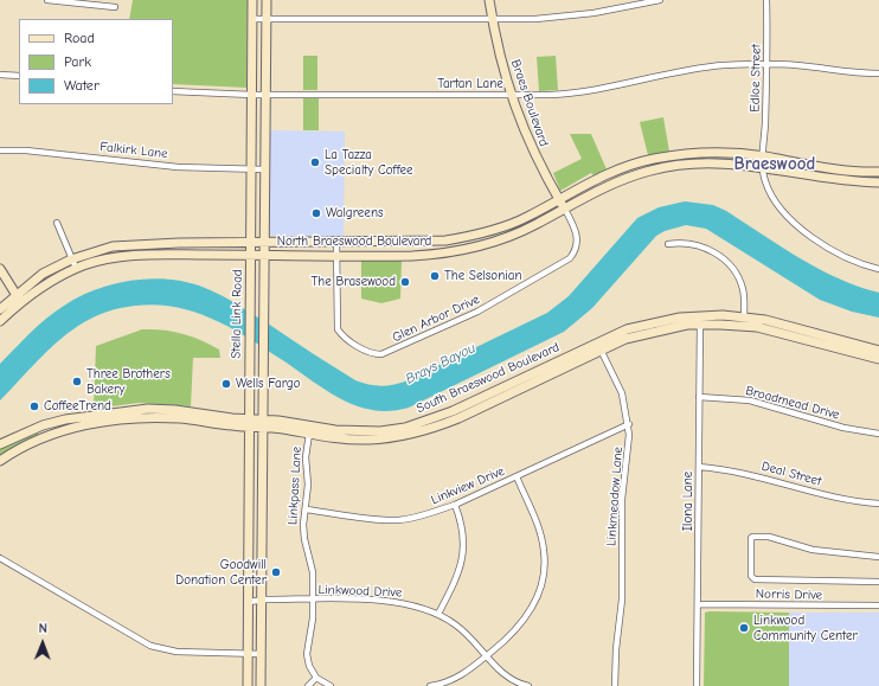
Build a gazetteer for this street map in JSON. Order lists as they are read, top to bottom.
{
  "streets": {
    "main road": [
      "Braes Boulevard",
      "North Braeswood Boulevard",
      "Stella Link Road",
      "South Braeswood Boulevard"
    ],
    "street": [
      "Edloe Street",
      "Tartan Lane",
      "Falkirk Lane",
      "Glen Arbor Drive",
      "Broadmead Drive",
      "Deal Street",
      "Linkpass Lane",
      "Linkview Drive",
      "Linkmeadow Lane",
      "Ilona Lane",
      "Linkwood Drive",
      "Norris Drive"
    ]
  },
  "crossings": [
    ["Edloe Street", "Tartan Lane"],
    ["Edloe Street", "North Braeswood Boulevard"],
    ["Tartan Lane", "Braes Boulevard"],
    ["Tartan Lane", "Stella Link Road"],
    ["Braes Boulevard", "North Braeswood Boulevard"],
    ["Braes Boulevard", "Glen Arbor Drive"],
    ["Falkirk Lane", "Stella Link Road"],
    ["North Braeswood Boulevard", "Stella Link Road"],
    ["North Braeswood Boulevard", "Glen Arbor Drive"],
    ["Stella Link Road", "South Braeswood Boulevard"],
    ["Stella Link Road", "Linkwood Drive"],
    ["South Braeswood Boulevard", "Linkpass Lane"],
    ["South Braeswood Boulevard", "Linkmeadow Lane"],
    ["South Braeswood Boulevard", "Ilona Lane"],
    ["Broadmead Drive", "Ilona Lane"],
    ["Deal Street", "Ilona Lane"],
    ["Linkpass Lane", "Linkview Drive"],
    ["Linkpass Lane", "Linkwood Drive"],
    ["Linkview Drive", "Linkmeadow Lane"],
    ["Ilona Lane", "Norris Drive"]
  ],
  "districts": ["Braeswood"],
  "water": ["Brays Bayou"],
  "places": [
    "La Tazza Specialty Coffee",
    "Walgreens",
    "The Selsonian",
    "The Brasewood",
    "Three Brothers Bakery",
    "Wells Fargo",
    "CoffeeTrend",
    "Goodwill Donation Center",
    "Linkwood Community Center"
  ],
  "legend": ["Road", "Park", "Water"],
  "north": "top"
}
